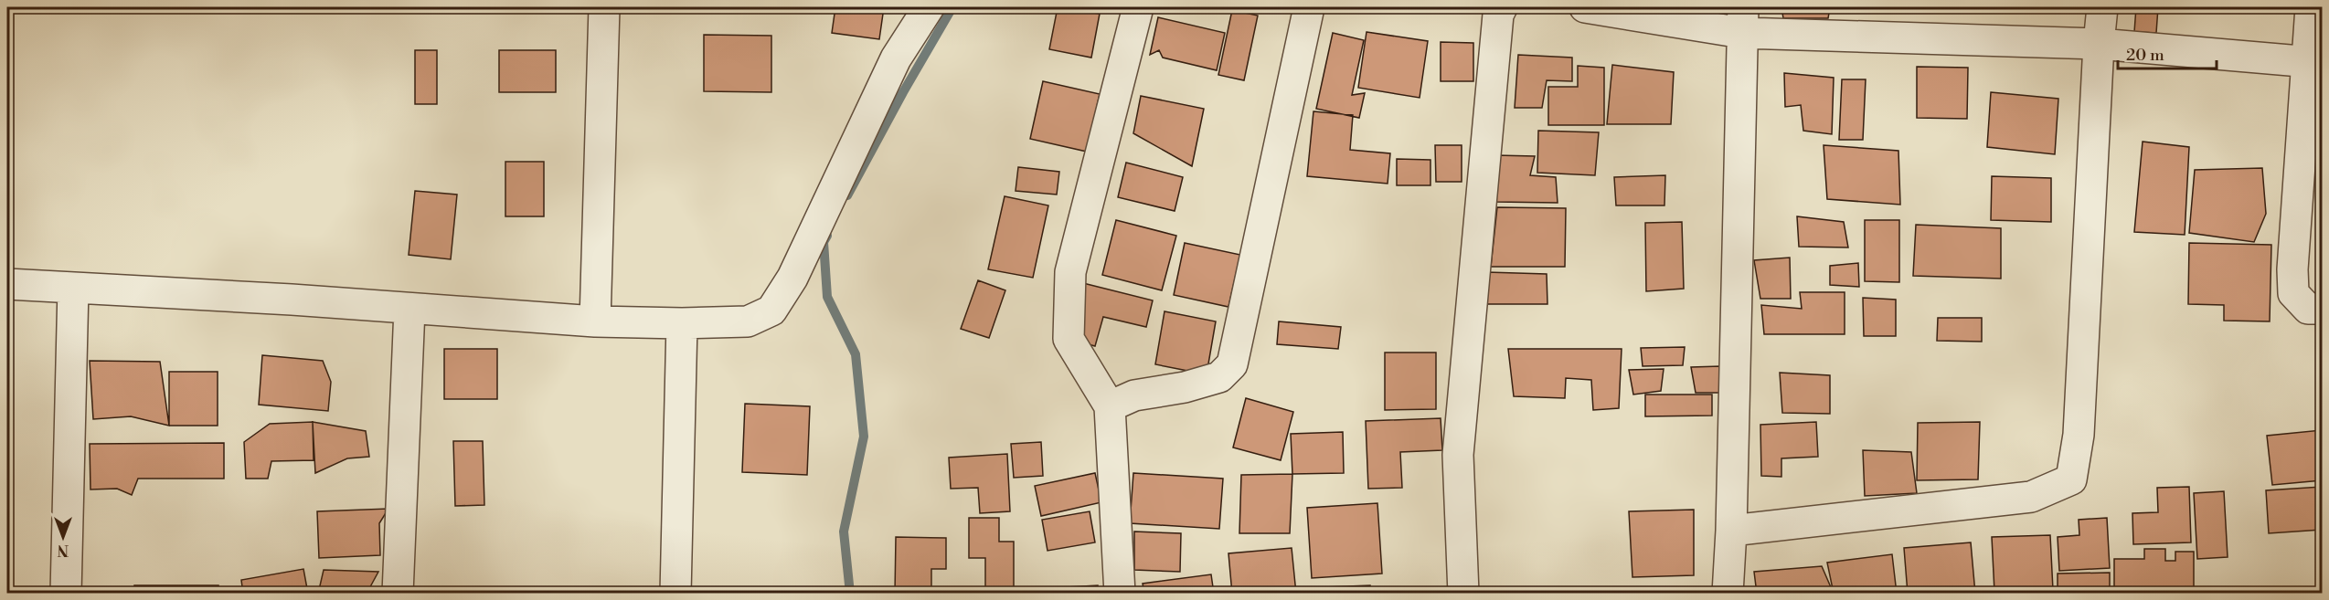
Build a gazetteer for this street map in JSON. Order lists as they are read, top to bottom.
{
  "scale_bar": "20 m",
  "north": "bottom"
}
